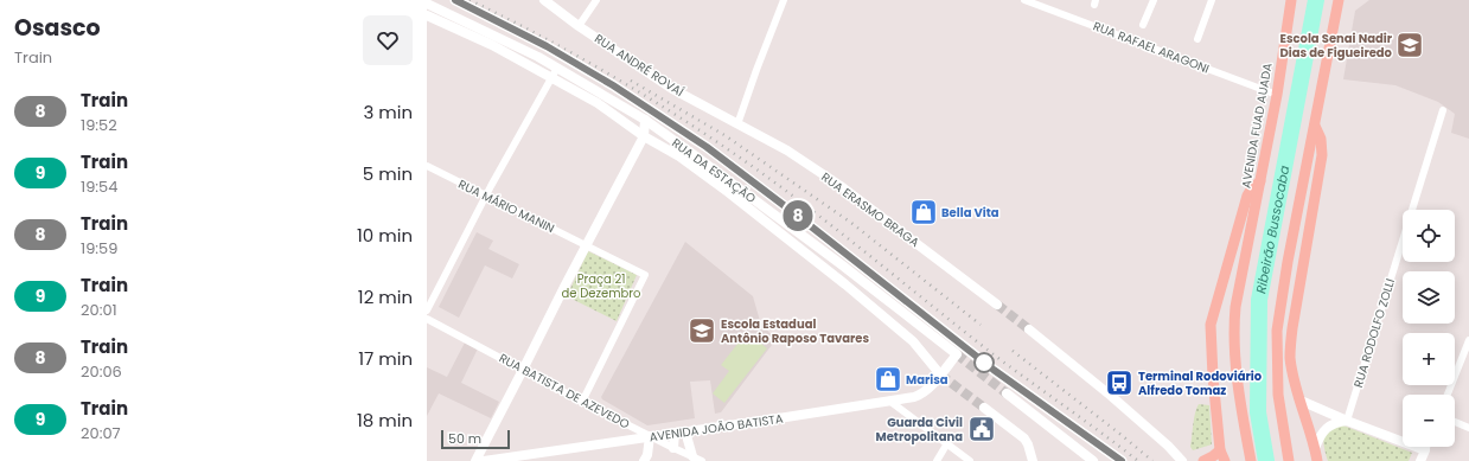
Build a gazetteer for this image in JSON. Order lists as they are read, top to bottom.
{
  "streets": {
    "main road": [
      "RUA ANDRÉ ROVAÍ",
      "AVENIDA FUAD AUADA",
      "RUA DA ESTAÇÃO",
      "RUA ERASMO BRAGA",
      "AVENIDA JOÃO BATISTA"
    ],
    "street": [
      "RUA RAFAEL ARAGONI",
      "RUA MÁRIO MANIN",
      "RUA RODOLFO ZOLLI",
      "RUA BATISTA DE AZEVEDO"
    ]
  },
  "crossings": [
    ["RUA RAFAEL ARAGONI", "AVENIDA FUAD AUADA"],
    ["RUA ANDRÉ ROVAÍ", "RUA ERASMO BRAGA"],
    ["RUA DA ESTAÇÃO", "AVENIDA JOÃO BATISTA"],
    ["RUA BATISTA DE AZEVEDO", "AVENIDA JOÃO BATISTA"]
  ],
  "water": ["Ribeirão Bussocaba"],
  "parks": ["Praça 21 de Dezembro"],
  "places": {
    "school or university": ["Escola Senai Nadir Dias de Figueiredo", "Escola Estadual Antônio Raposo Tavares"],
    "shop": ["Bella Vita", "Marisa"],
    "bus stop": ["Terminal Rodoviário Alfredo Tomaz"],
    "public building": ["Guarda Civil Metropolitana"]
  },
  "scale_bar": "50 m",
  "page": {
    "heading": ["Osasco", "Train"],
    "on_map": "8",
    "list": [
      {
        "mark": "8",
        "name": "Train",
        "note": "19:52",
        "value": "3 min"
      },
      {
        "mark": "9",
        "name": "Train",
        "note": "19:54",
        "value": "5 min"
      },
      {
        "mark": "8",
        "name": "Train",
        "note": "19:59",
        "value": "10 min"
      },
      {
        "mark": "9",
        "name": "Train",
        "note": "20:01",
        "value": "12 min"
      },
      {
        "mark": "8",
        "name": "Train",
        "note": "20:06",
        "value": "17 min"
      },
      {
        "mark": "9",
        "name": "Train",
        "note": "20:07",
        "value": "18 min"
      }
    ],
    "map_buttons": ["+", "−"],
    "scale": "50 m"
  }
}
